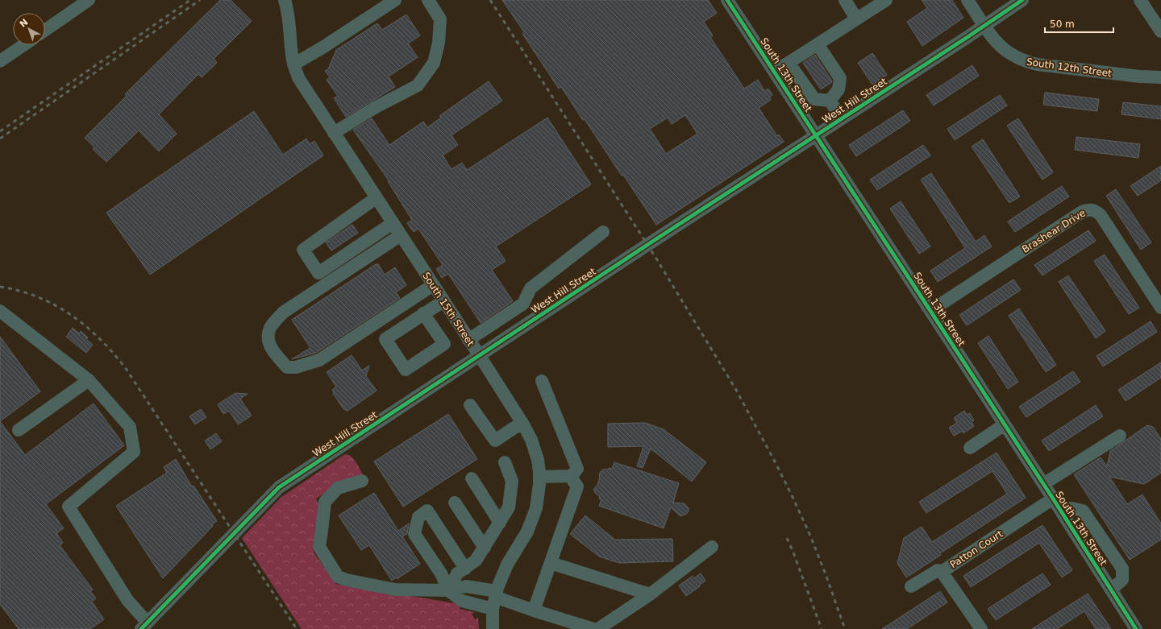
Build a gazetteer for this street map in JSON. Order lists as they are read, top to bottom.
{
  "streets": {
    "street": [
      "South 12th Street",
      "South 13th Street",
      "West Hill Street",
      "Brashear Drive",
      "South 15th Street",
      "Patton Court"
    ]
  },
  "crossings": [
    ["South 12th Street", "West Hill Street"],
    ["South 13th Street", "West Hill Street"],
    ["South 13th Street", "Brashear Drive"],
    ["South 13th Street", "Patton Court"],
    ["West Hill Street", "South 15th Street"]
  ],
  "scale_bar": "50 m",
  "north": "top left"
}
